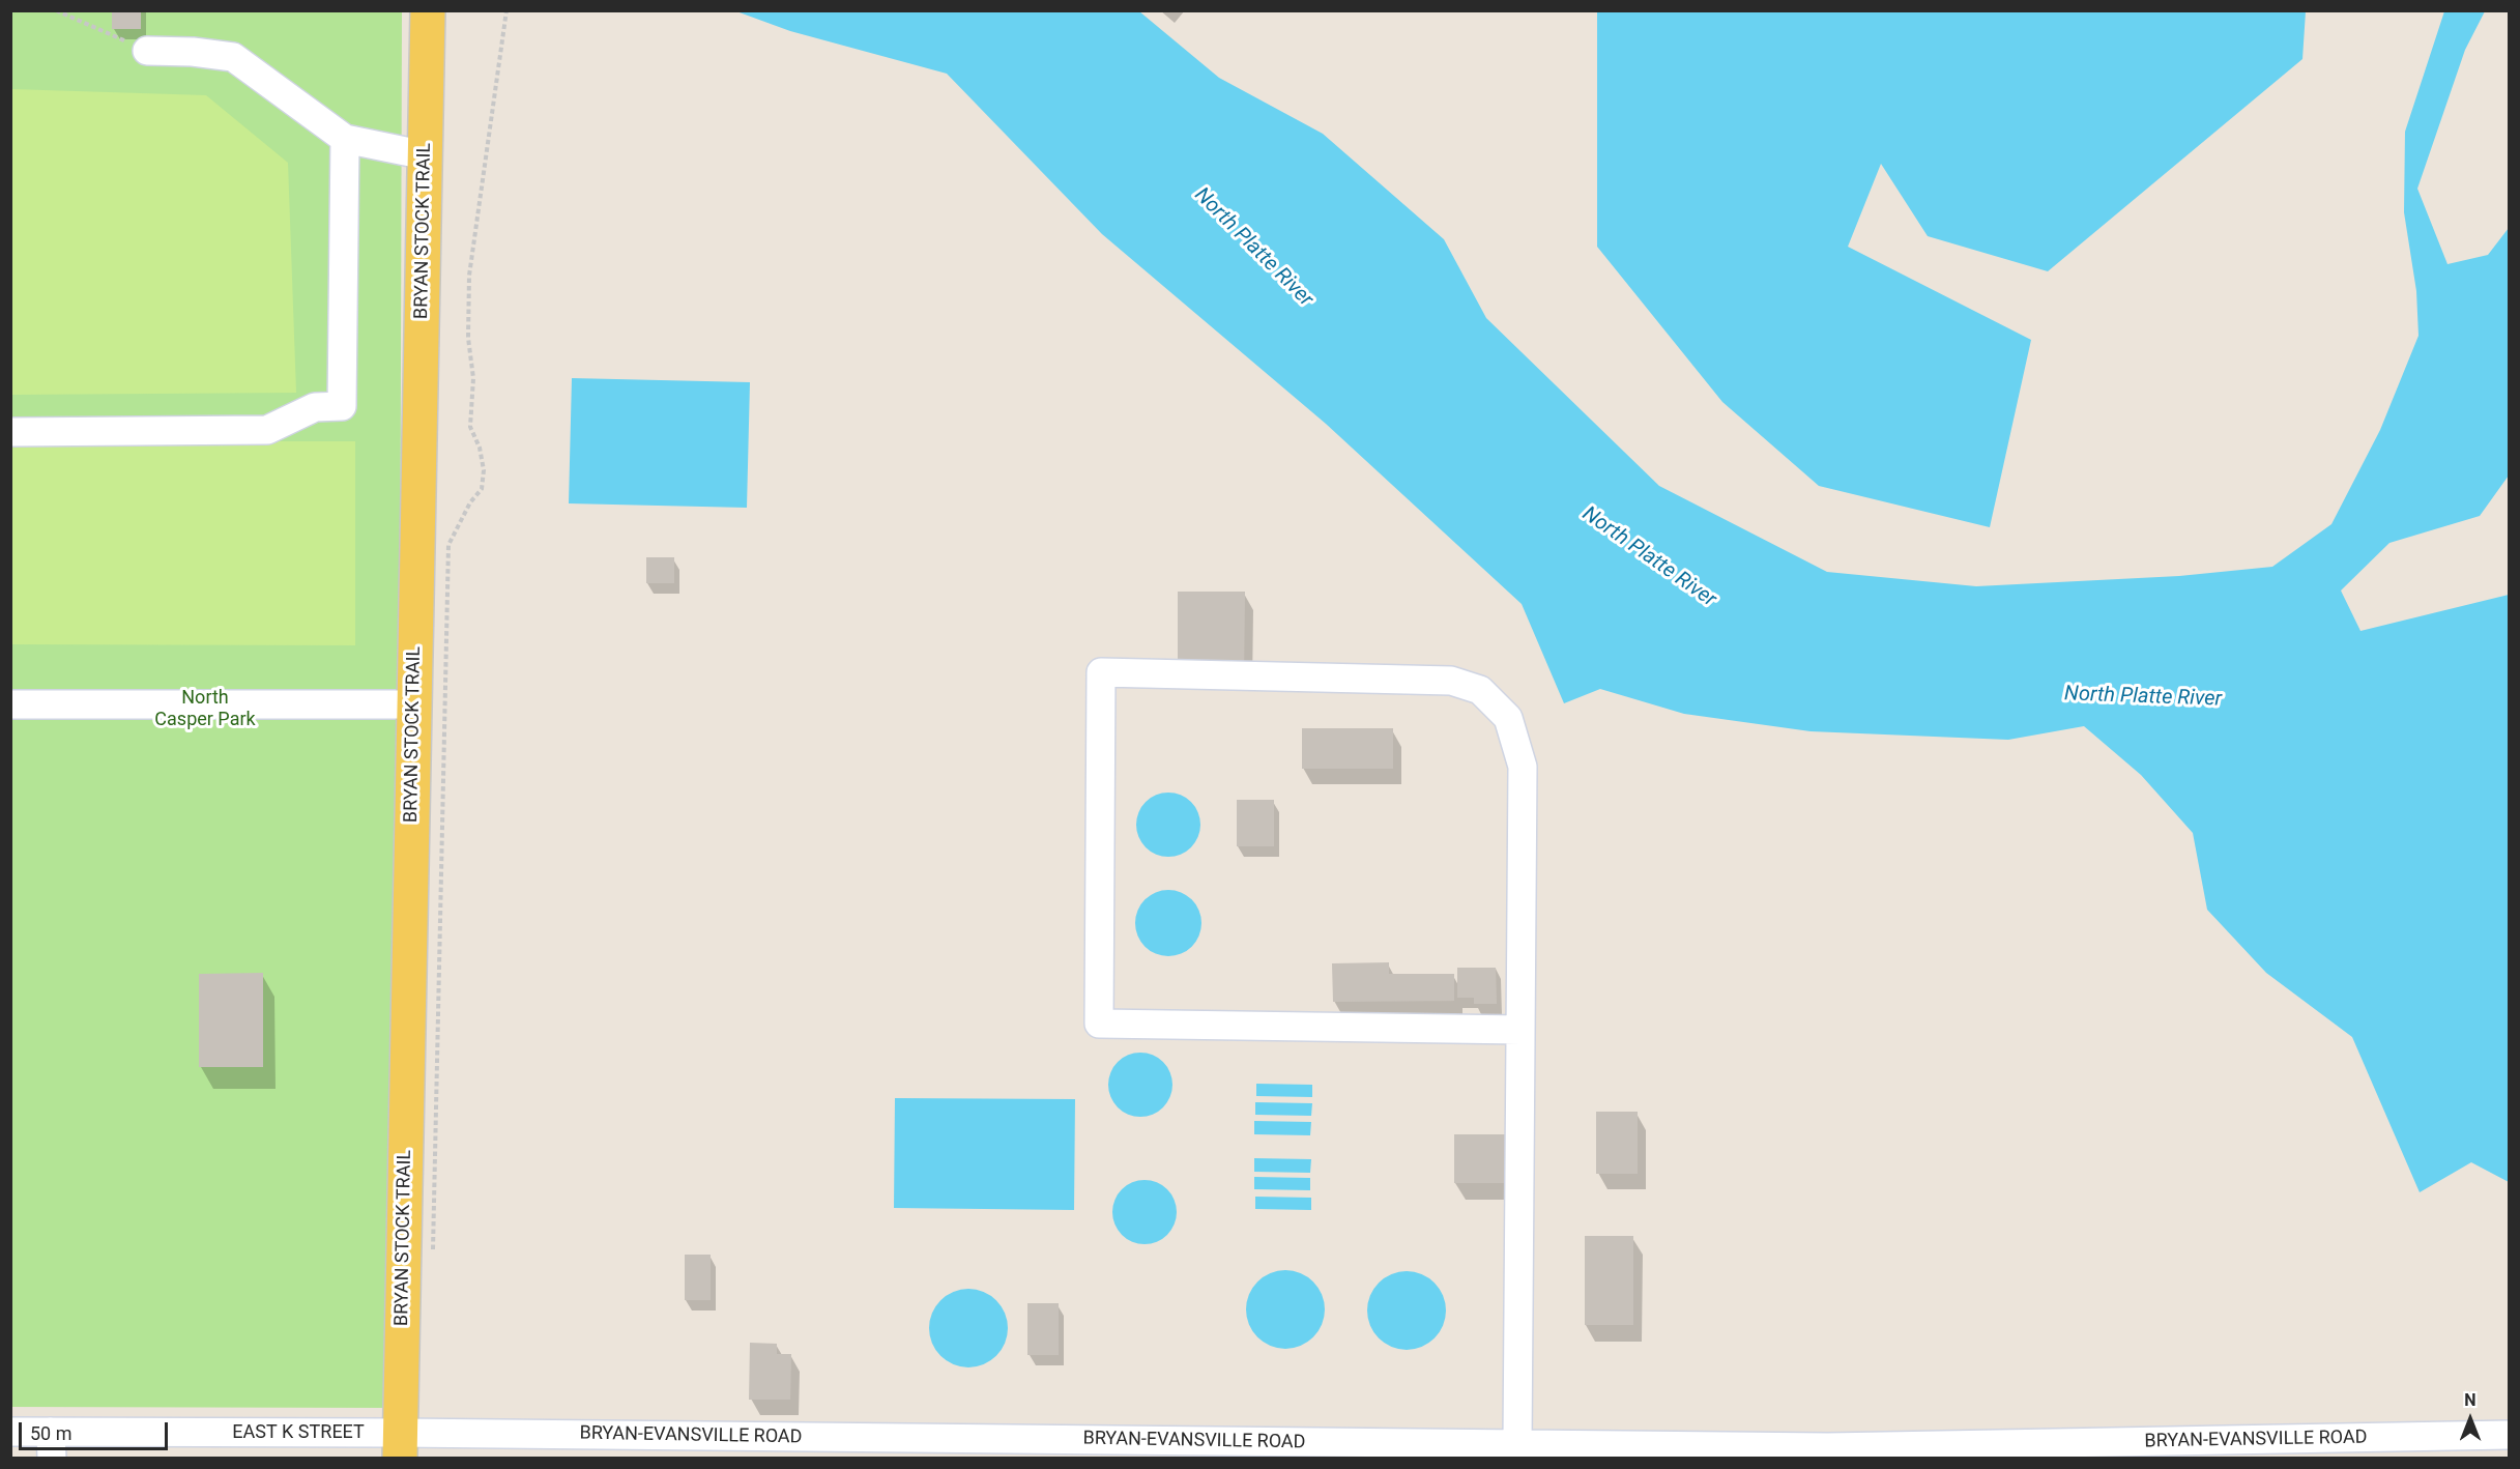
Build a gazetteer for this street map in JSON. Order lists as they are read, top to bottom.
{
  "streets": {
    "main road": ["BRYAN STOCK TRAIL"],
    "street": ["EAST K STREET", "BRYAN-EVANSVILLE ROAD"]
  },
  "crossings": [
    ["BRYAN STOCK TRAIL", "EAST K STREET"],
    ["BRYAN STOCK TRAIL", "BRYAN-EVANSVILLE ROAD"],
    ["EAST K STREET", "BRYAN-EVANSVILLE ROAD"]
  ],
  "water": ["North Platte River"],
  "parks": ["North Casper Park"],
  "scale_bar": "50 m",
  "north": "top"
}
